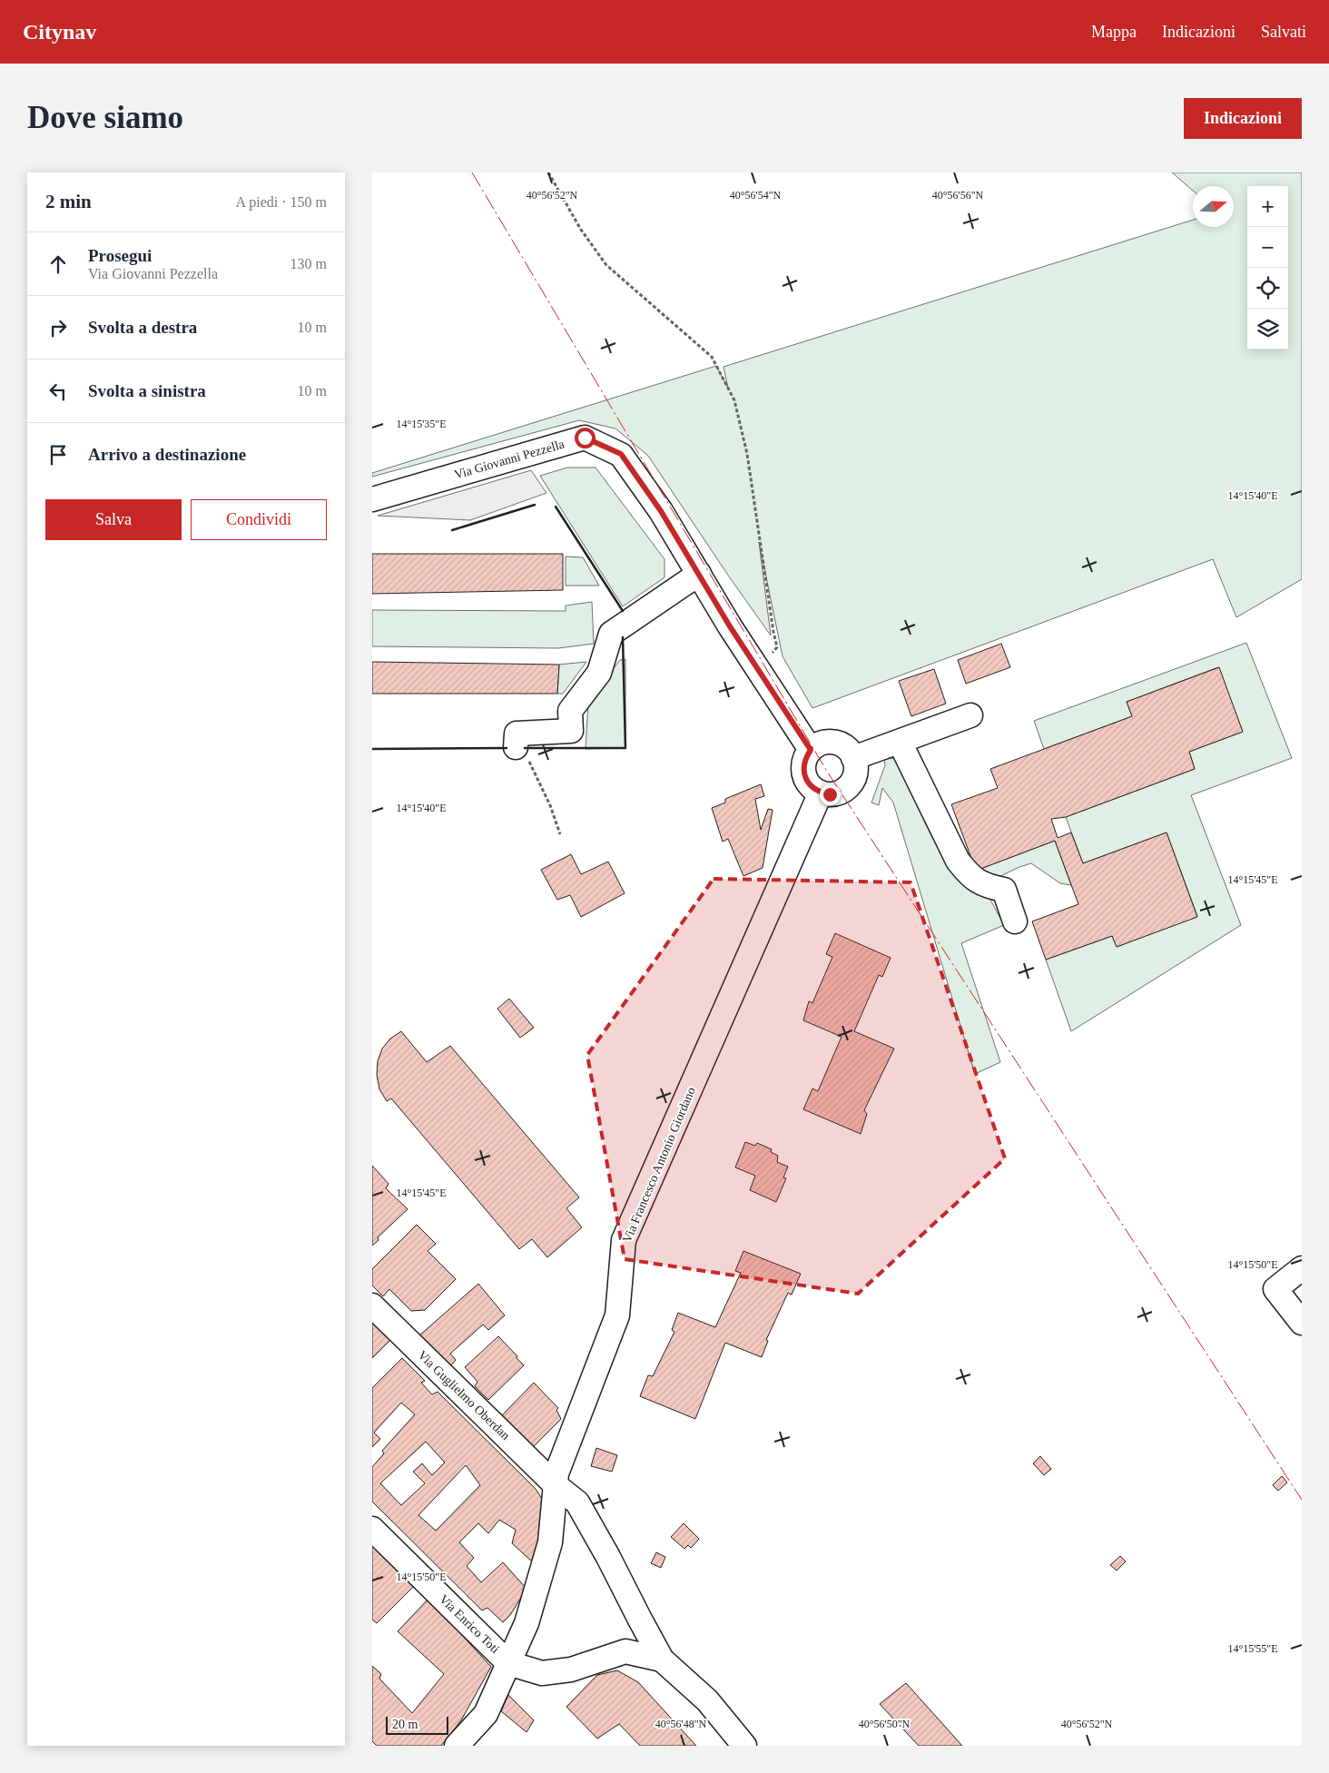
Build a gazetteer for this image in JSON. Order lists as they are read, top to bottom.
{
  "streets": {
    "street": [
      "Via Giovanni Pezzella",
      "Via Francesco Antonio Giordano",
      "Via Guglielmo Oberdan",
      "Via Enrico Toti"
    ]
  },
  "crossings": [
    ["Via Giovanni Pezzella", "Via Francesco Antonio Giordano"],
    ["Via Francesco Antonio Giordano", "Via Guglielmo Oberdan"],
    ["Via Francesco Antonio Giordano", "Via Enrico Toti"]
  ],
  "scale_bar": "20 m",
  "north": "right",
  "page": {
    "header": "Citynav",
    "nav": ["Mappa", "Indicazioni", "Salvati"],
    "buttons": [
      "Indicazioni",
      ["Salva", "Condividi"]
    ],
    "title": "Dove siamo",
    "heading": ["2 min", "A piedi · 150 m"],
    "map_buttons": ["+", "−"],
    "list": [
      ["Prosegui", "Via Giovanni Pezzella", "130 m"],
      ["Svolta a destra", "10 m"],
      ["Svolta a sinistra", "10 m"],
      "Arrivo a destinazione"
    ],
    "scale": "20 m"
  },
  "coordinates": [
    "40°56'52\"N",
    "40°56'54\"N",
    "40°56'56\"N",
    "14°15'35\"E",
    "14°15'40\"E",
    "14°15'45\"E",
    "14°15'50\"E",
    "14°15'55\"E",
    "40°56'48\"N",
    "40°56'50\"N"
  ]
}
